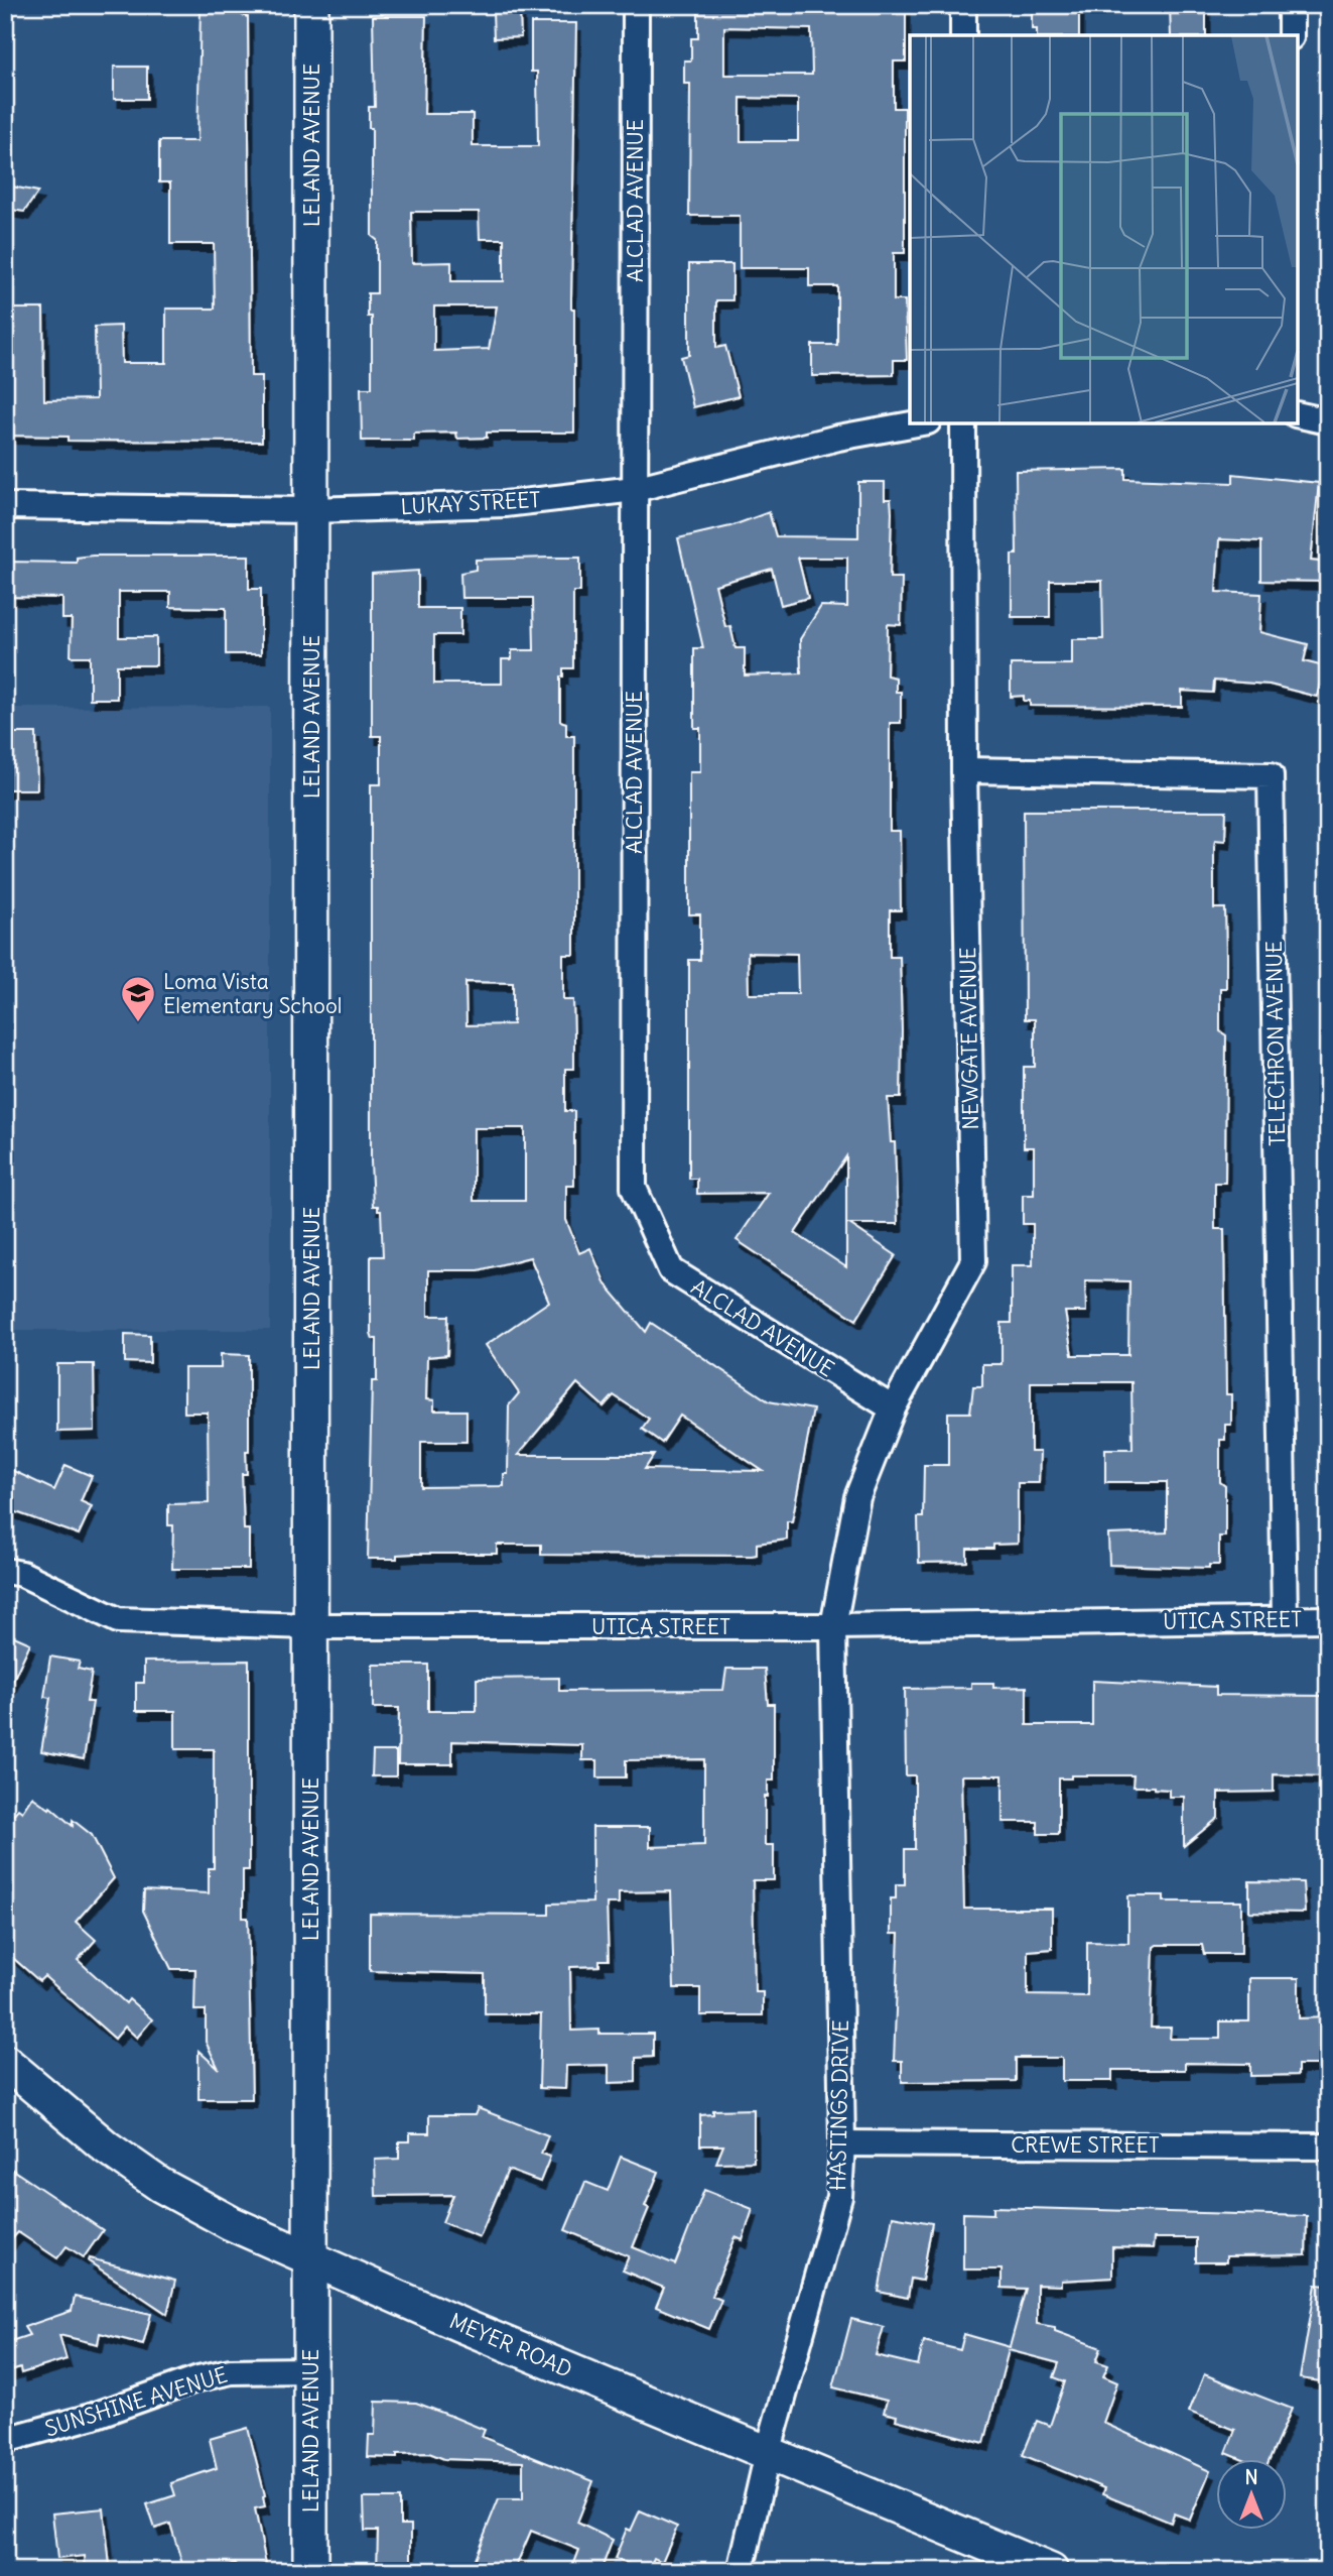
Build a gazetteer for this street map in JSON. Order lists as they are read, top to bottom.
{
  "streets": {
    "street": [
      "LELAND AVENUE",
      "ALCLAD AVENUE",
      "LUKAY STREET",
      "NEWGATE AVENUE",
      "TELECHRON AVENUE",
      "UTICA STREET",
      "HASTINGS DRIVE",
      "CREWE STREET",
      "MEYER ROAD",
      "SUNSHINE AVENUE"
    ]
  },
  "crossings": [
    ["LELAND AVENUE", "LUKAY STREET"],
    ["LELAND AVENUE", "UTICA STREET"],
    ["LELAND AVENUE", "MEYER ROAD"],
    ["LELAND AVENUE", "SUNSHINE AVENUE"],
    ["ALCLAD AVENUE", "LUKAY STREET"],
    ["ALCLAD AVENUE", "NEWGATE AVENUE"],
    ["NEWGATE AVENUE", "TELECHRON AVENUE"],
    ["NEWGATE AVENUE", "UTICA STREET"],
    ["NEWGATE AVENUE", "HASTINGS DRIVE"],
    ["TELECHRON AVENUE", "UTICA STREET"],
    ["UTICA STREET", "HASTINGS DRIVE"],
    ["HASTINGS DRIVE", "CREWE STREET"],
    ["HASTINGS DRIVE", "MEYER ROAD"]
  ],
  "places": {
    "school or university": ["Loma Vista Elementary School"]
  },
  "north": "top"
}
